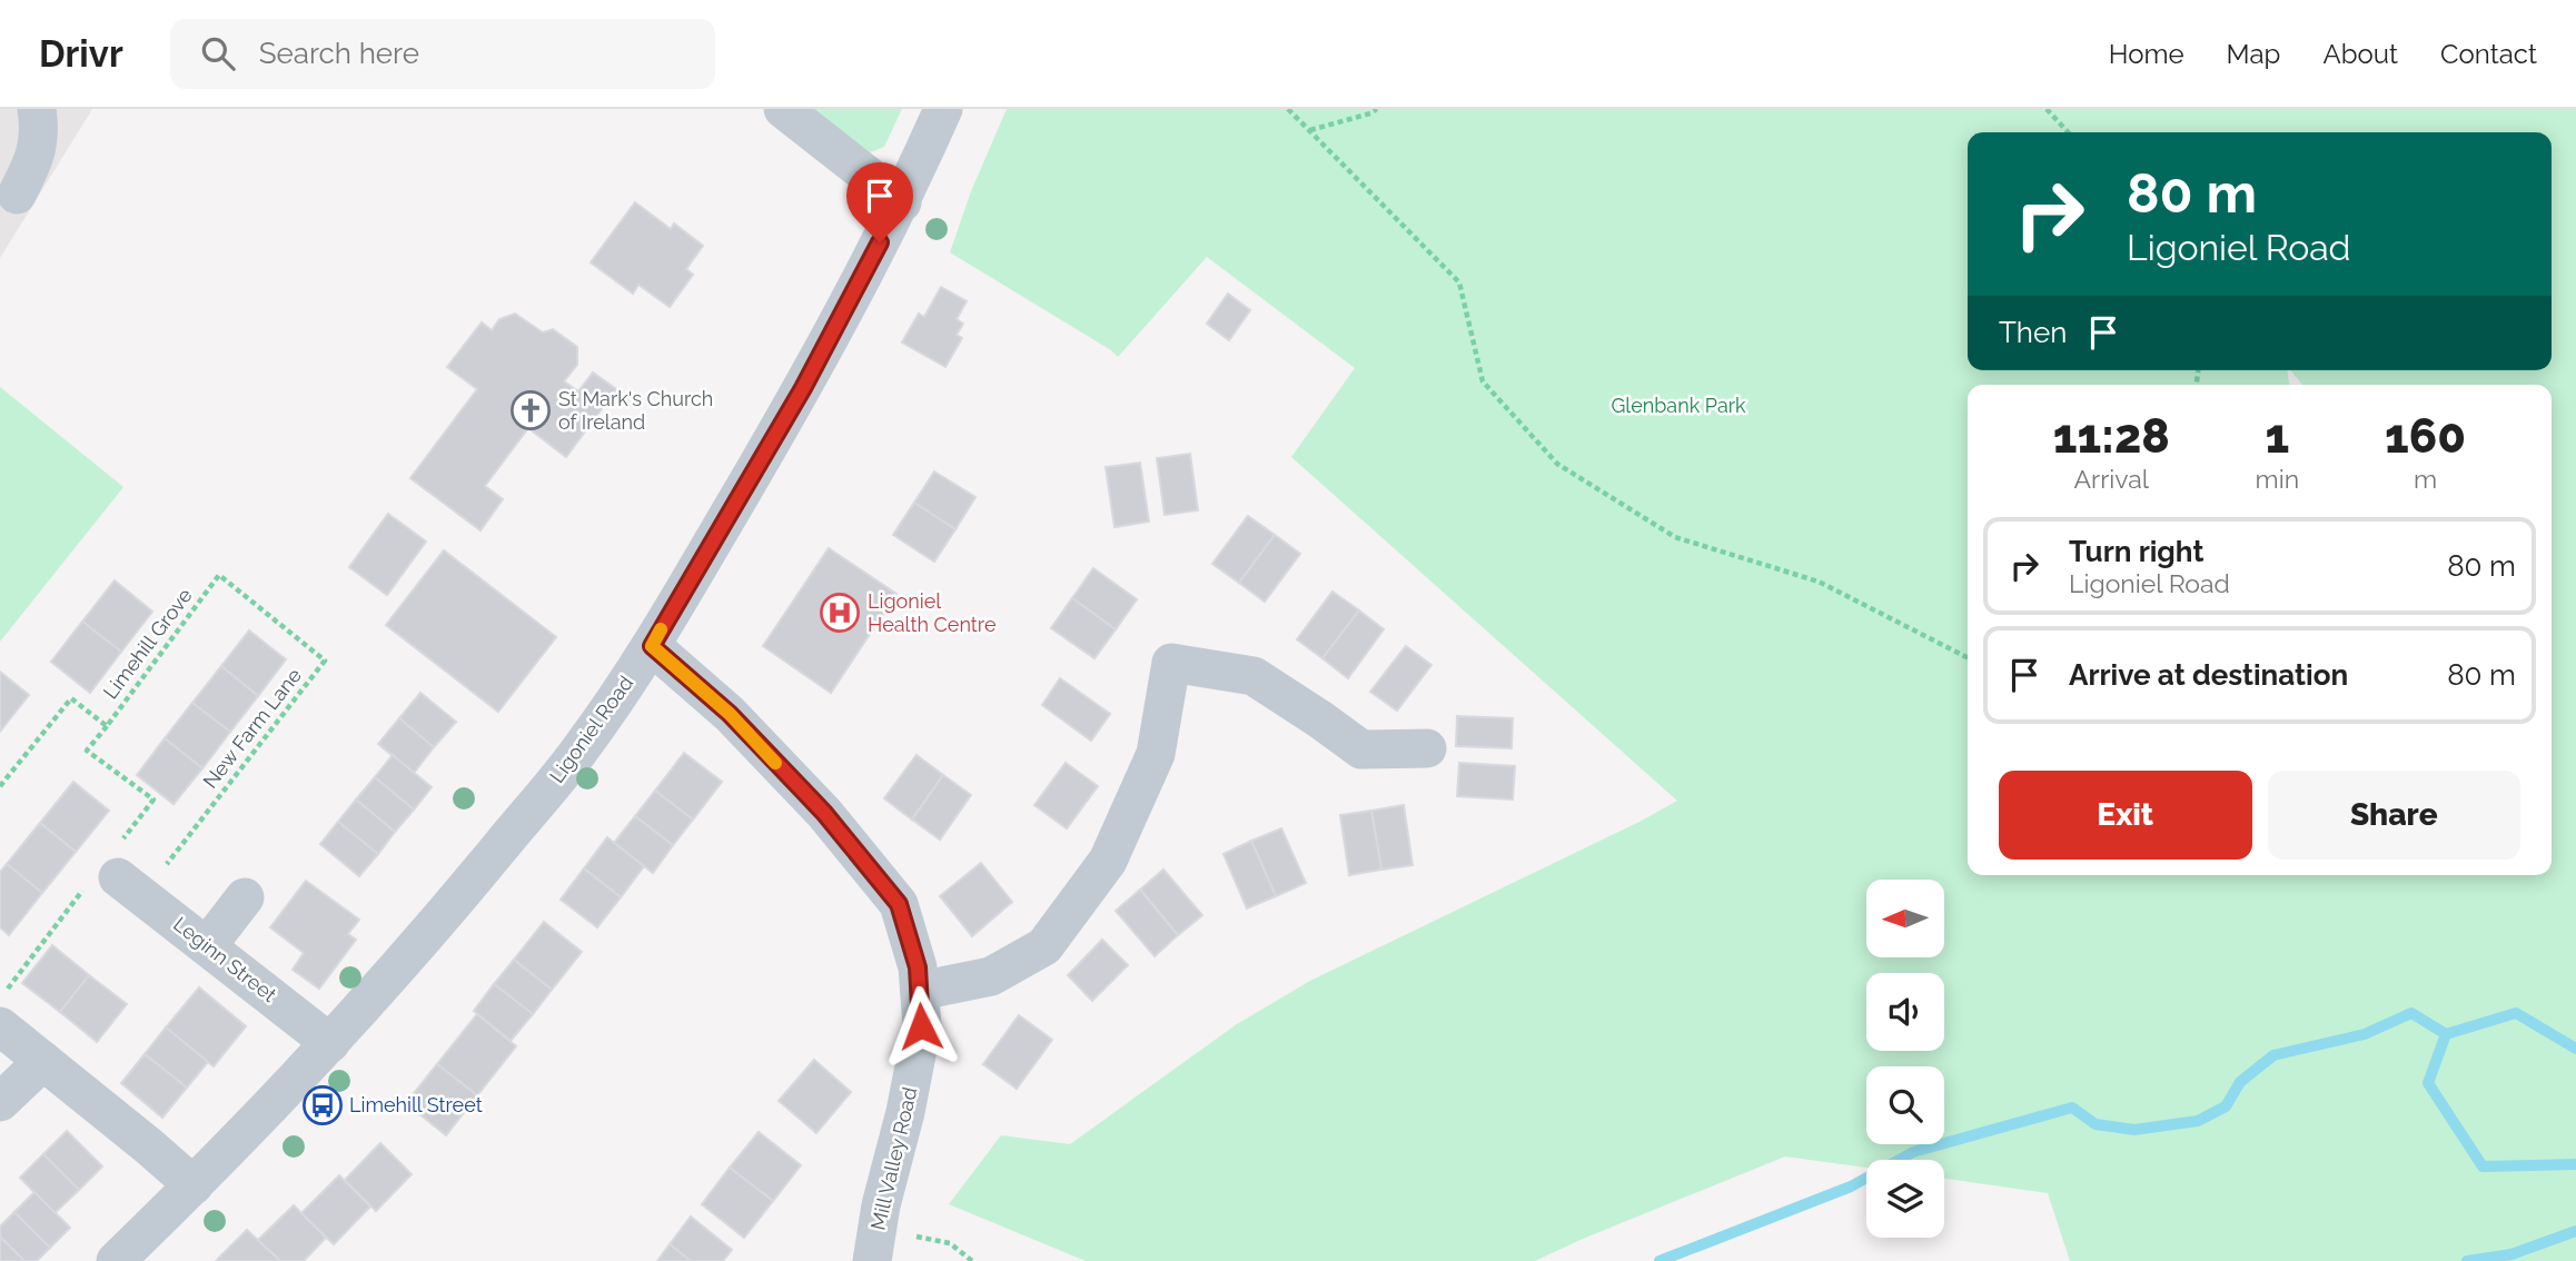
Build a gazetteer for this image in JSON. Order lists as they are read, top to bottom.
{
  "streets": {
    "street": ["Ligoniel Road", "Leginn Street", "Mill Valley Road"],
    "path": ["Limehill Grove", "New Farm Lane"]
  },
  "crossings": [
    ["Limehill Grove", "New Farm Lane"],
    ["New Farm Lane", "Leginn Street"],
    ["Ligoniel Road", "Leginn Street"],
    ["Ligoniel Road", "Mill Valley Road"]
  ],
  "parks": ["Glenbank Park"],
  "places": {
    "church": ["St Mark's Church of Ireland"],
    "hospital": ["Ligoniel Health Centre"],
    "bus stop": ["Limehill Street"]
  },
  "north": "left",
  "page": {
    "header": "Drivr",
    "search": "Search here",
    "nav": [
      "Home",
      "Map",
      "About",
      "Contact"
    ],
    "turn": ["80 m", "Ligoniel Road"],
    "then": "Then",
    "eta": [
      "11:28",
      "Arrival",
      "1",
      "min",
      "160",
      "m"
    ],
    "list": [
      {
        "name": "Turn right",
        "note": "Ligoniel Road",
        "value": "80 m"
      },
      {
        "name": "Arrive at destination",
        "value": "80 m"
      }
    ],
    "buttons": ["Exit", "Share"]
  }
}
